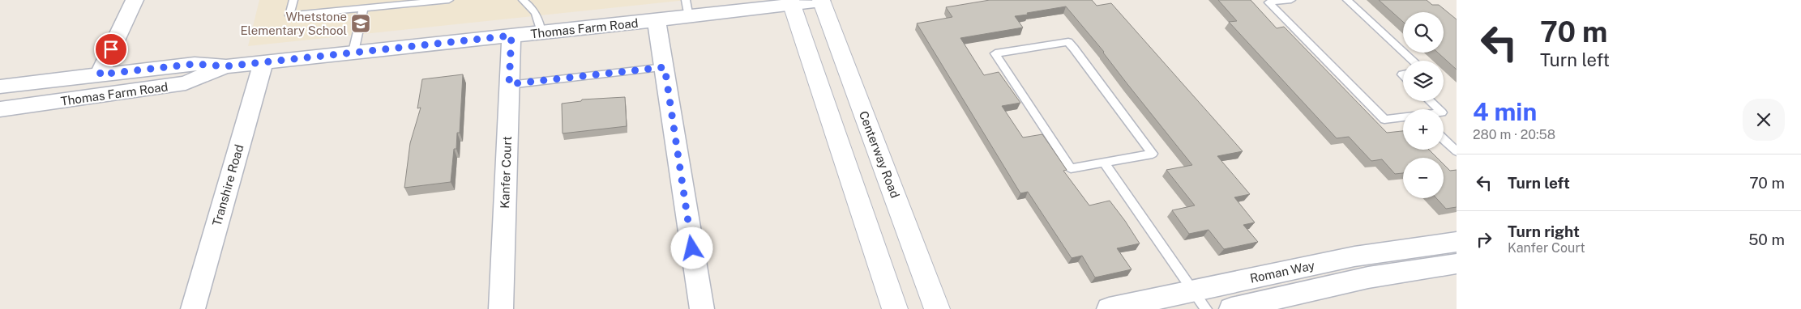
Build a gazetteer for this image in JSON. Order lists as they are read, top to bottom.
{
  "streets": {
    "street": [
      "Thomas Farm Road",
      "Centerway Road",
      "Kanfer Court",
      "Transhire Road",
      "Roman Way"
    ]
  },
  "crossings": [
    ["Thomas Farm Road", "Centerway Road"],
    ["Thomas Farm Road", "Kanfer Court"],
    ["Thomas Farm Road", "Transhire Road"]
  ],
  "places": {
    "school or university": ["Whetstone Elementary School"]
  },
  "page": {
    "turn": ["70 m", "Turn left"],
    "map_buttons": ["+", "−"],
    "heading": ["4 min", "280 m · 20:58"],
    "list": [
      {
        "name": "Turn left",
        "value": "70 m"
      },
      {
        "name": "Turn right",
        "note": "Kanfer Court",
        "value": "50 m"
      }
    ]
  }
}
